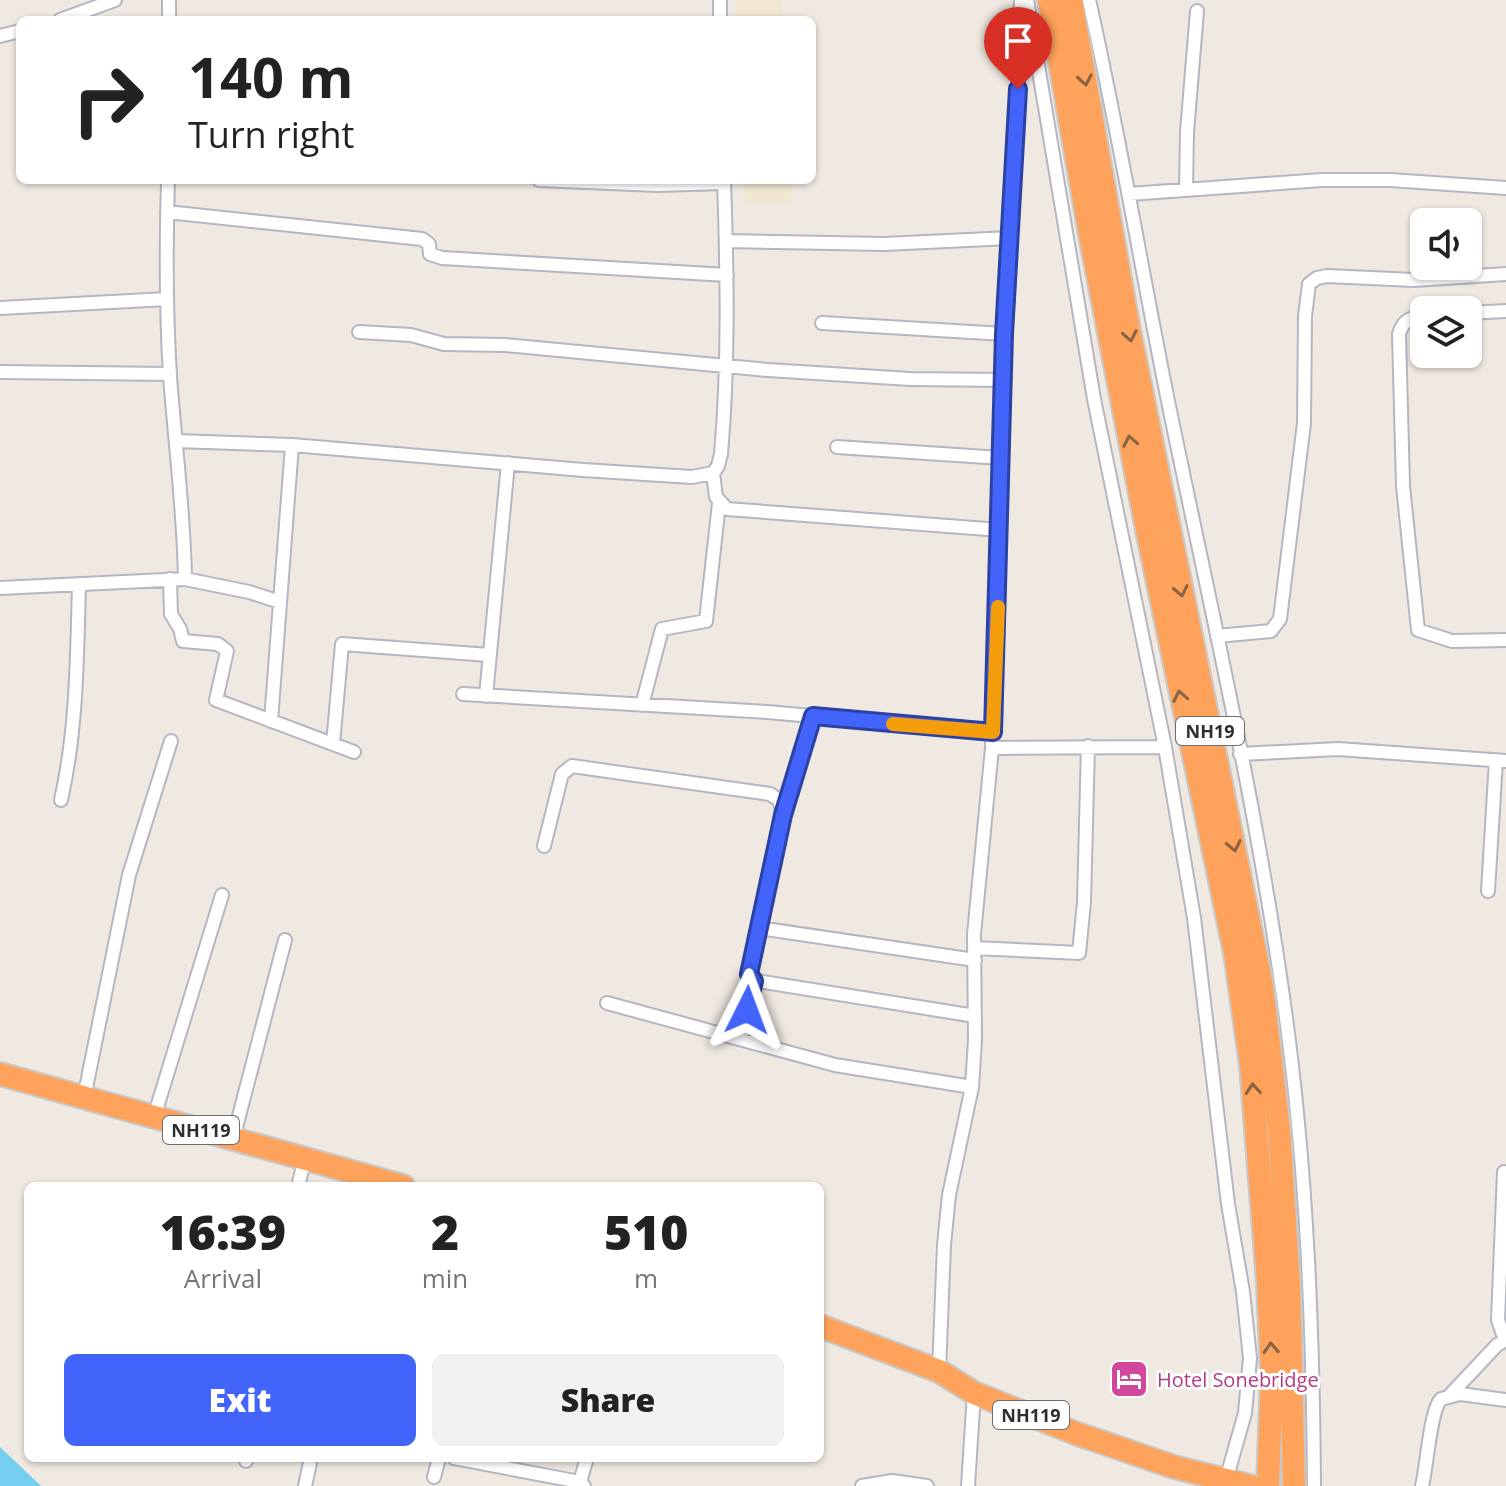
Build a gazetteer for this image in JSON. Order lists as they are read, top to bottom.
{
  "streets": {
    "highway": ["NH19", "NH119"]
  },
  "places": {
    "hotel": ["Hotel Sonebridge"]
  },
  "page": {
    "turn": ["140 m", "Turn right"],
    "eta": [
      "16:39",
      "Arrival",
      "2",
      "min",
      "510",
      "m"
    ],
    "buttons": ["Exit", "Share"]
  }
}
